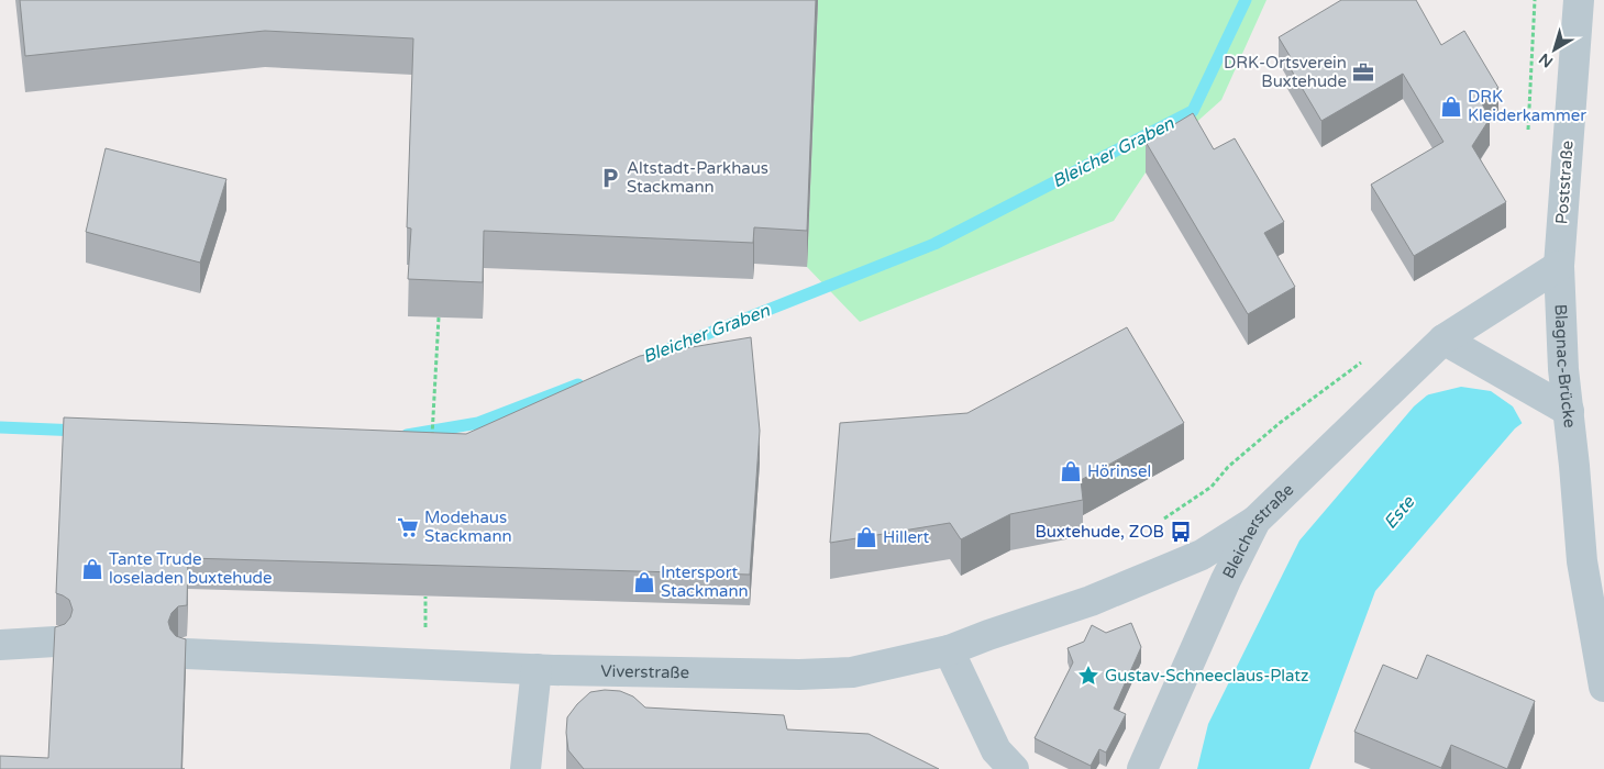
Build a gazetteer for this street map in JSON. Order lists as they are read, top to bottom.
{
  "streets": {
    "street": [
      "Poststraße",
      "Blagnac-Brücke",
      "Bleicherstraße",
      "Viverstraße"
    ]
  },
  "crossings": [
    ["Poststraße", "Blagnac-Brücke"],
    ["Poststraße", "Bleicherstraße"],
    ["Blagnac-Brücke", "Bleicherstraße"],
    ["Bleicherstraße", "Viverstraße"]
  ],
  "water": ["Bleicher Graben", "Este"],
  "places": {
    "office": ["DRK-Ortsverein Buxtehude"],
    "shop": [
      "DRK Kleiderkammer",
      "Hörinsel",
      "Hillert",
      "Tante Trude loseladen buxtehude",
      "Intersport Stackmann"
    ],
    "parking": ["Altstadt-Parkhaus Stackmann"],
    "supermarket": ["Modehaus Stackmann"],
    "bus stop": ["Buxtehude, ZOB"],
    "place": ["Gustav-Schneeclaus-Platz"]
  },
  "north": "bottom left"
}
